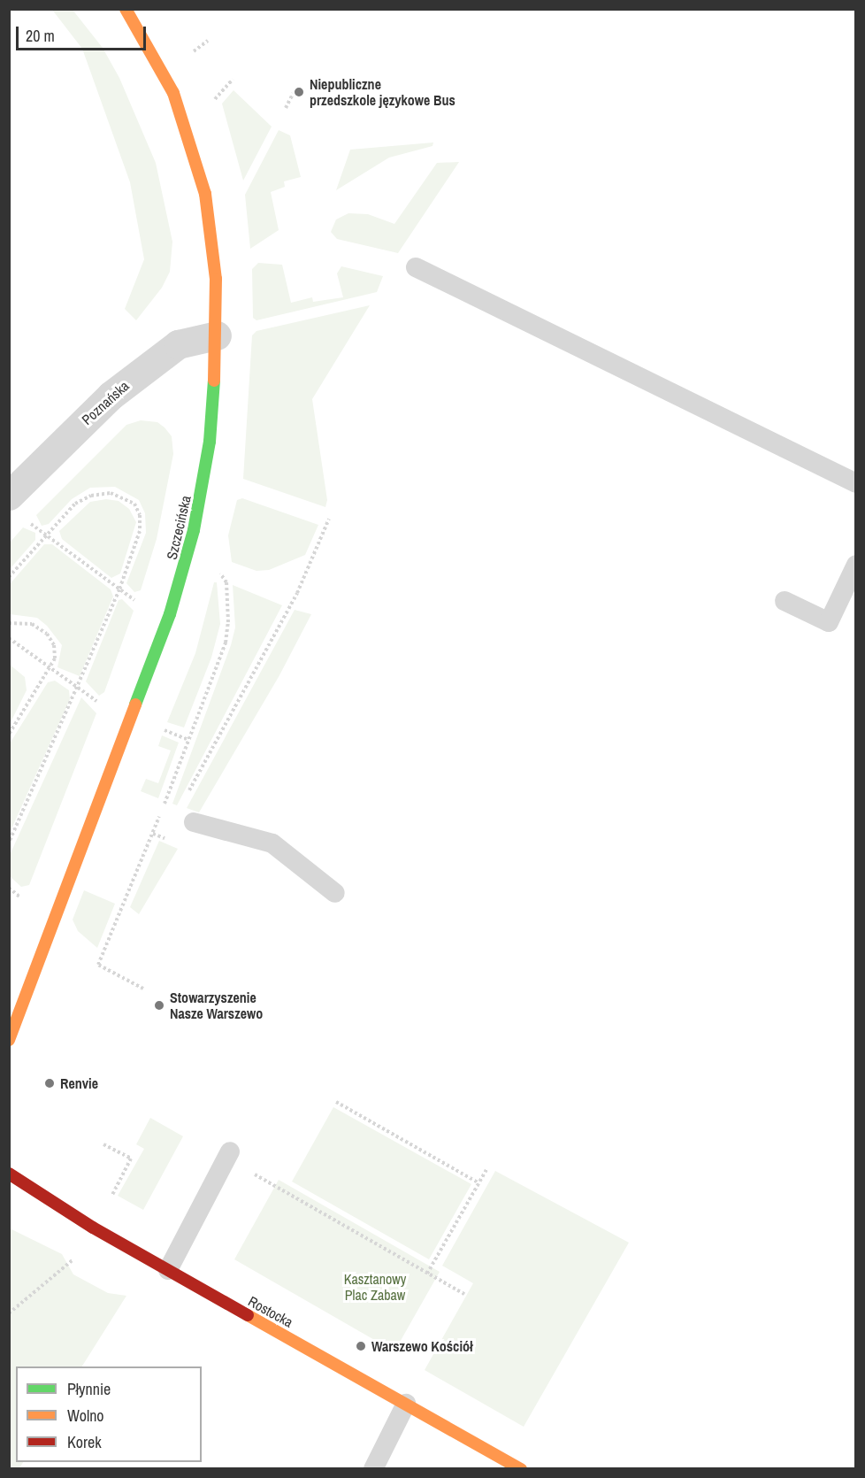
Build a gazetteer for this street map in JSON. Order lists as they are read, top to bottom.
{
  "streets": {
    "street": ["Poznańska", "Szczecińska", "Rostocka"]
  },
  "crossings": [
    ["Poznańska", "Szczecińska"]
  ],
  "parks": ["Kasztanowy Plac Zabaw"],
  "places": [
    "Niepubliczne przedszkole językowe Bus",
    "Stowarzyszenie Nasze Warszewo",
    "Renvie",
    "Warszewo Kościół"
  ],
  "legend": ["Płynnie", "Wolno", "Korek"],
  "scale_bar": "20 m"
}
